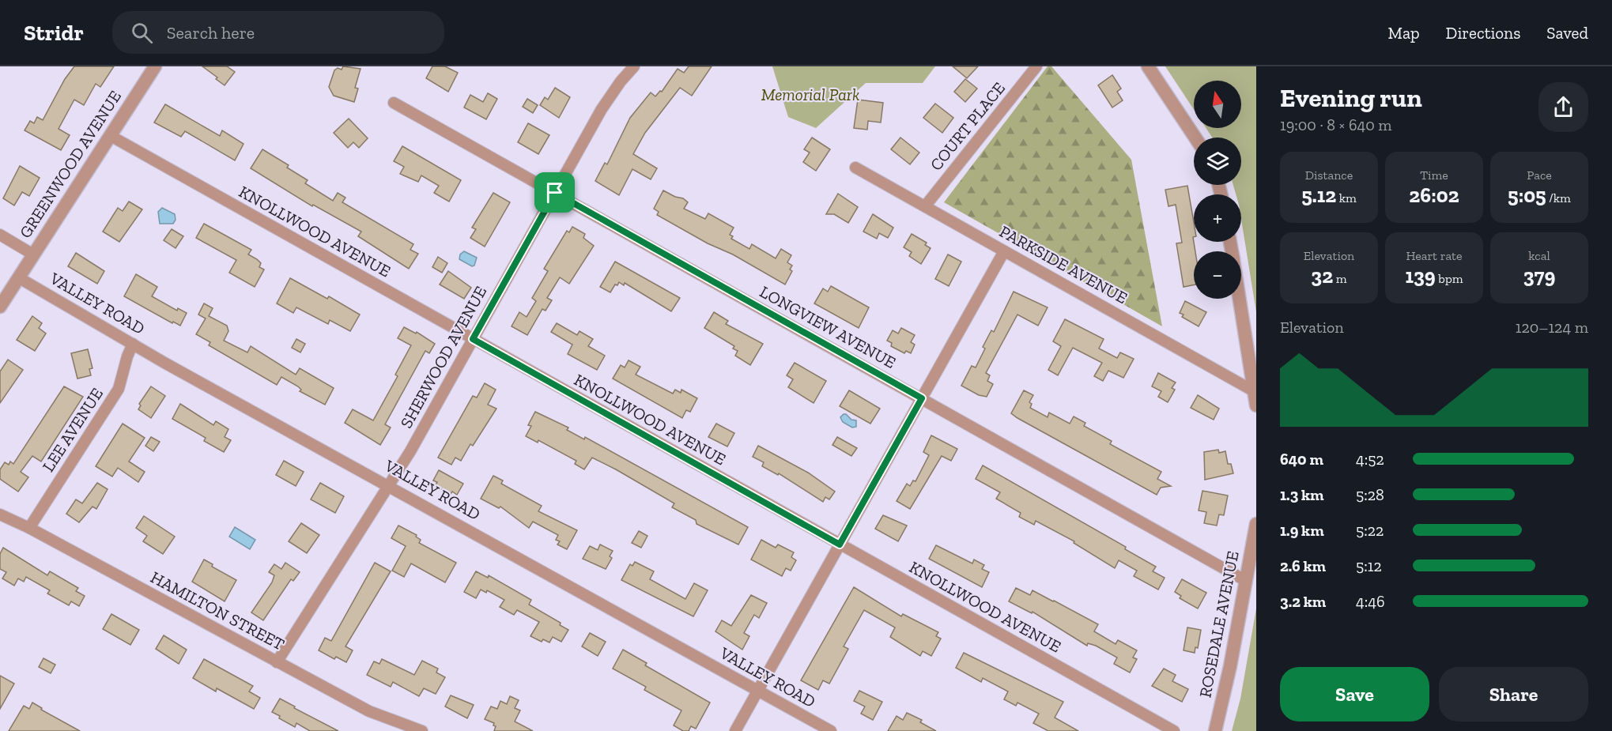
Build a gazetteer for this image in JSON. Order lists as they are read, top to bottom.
{
  "streets": {
    "street": [
      "COURT PLACE",
      "GREENWOOD AVENUE",
      "KNOLLWOOD AVENUE",
      "PARKSIDE AVENUE",
      "VALLEY ROAD",
      "LONGVIEW AVENUE",
      "SHERWOOD AVENUE",
      "LEE AVENUE",
      "HAMILTON STREET",
      "ROSEDALE AVENUE"
    ]
  },
  "crossings": [
    ["COURT PLACE", "PARKSIDE AVENUE"],
    ["GREENWOOD AVENUE", "KNOLLWOOD AVENUE"],
    ["GREENWOOD AVENUE", "VALLEY ROAD"],
    ["KNOLLWOOD AVENUE", "SHERWOOD AVENUE"],
    ["VALLEY ROAD", "SHERWOOD AVENUE"],
    ["VALLEY ROAD", "LEE AVENUE"],
    ["LONGVIEW AVENUE", "SHERWOOD AVENUE"],
    ["LONGVIEW AVENUE", "ROSEDALE AVENUE"],
    ["SHERWOOD AVENUE", "HAMILTON STREET"],
    ["LEE AVENUE", "HAMILTON STREET"]
  ],
  "parks": ["Memorial Park"],
  "north": "top",
  "page": {
    "header": "Stridr",
    "search": "Search here",
    "nav": ["Map", "Directions", "Saved"],
    "heading": ["Evening run", "19:00 · 8 × 640 m"],
    "map_buttons": ["+", "−"],
    "stats": [
      ["Distance", "5.12 km"],
      ["Time", "26:02"],
      ["Pace", "5:05 /km"],
      ["Elevation", "32 m"],
      ["Heart rate", "139 bpm"],
      ["kcal", "379"]
    ],
    "chart": ["Elevation", "120–124 m"],
    "list": [
      {
        "name": "640 m",
        "note": "4:52"
      },
      {
        "name": "1.3 km",
        "note": "5:28"
      },
      {
        "name": "1.9 km",
        "note": "5:22"
      },
      {
        "name": "2.6 km",
        "note": "5:12"
      },
      {
        "name": "3.2 km",
        "note": "4:46"
      }
    ],
    "buttons": ["Save", "Share"]
  }
}
